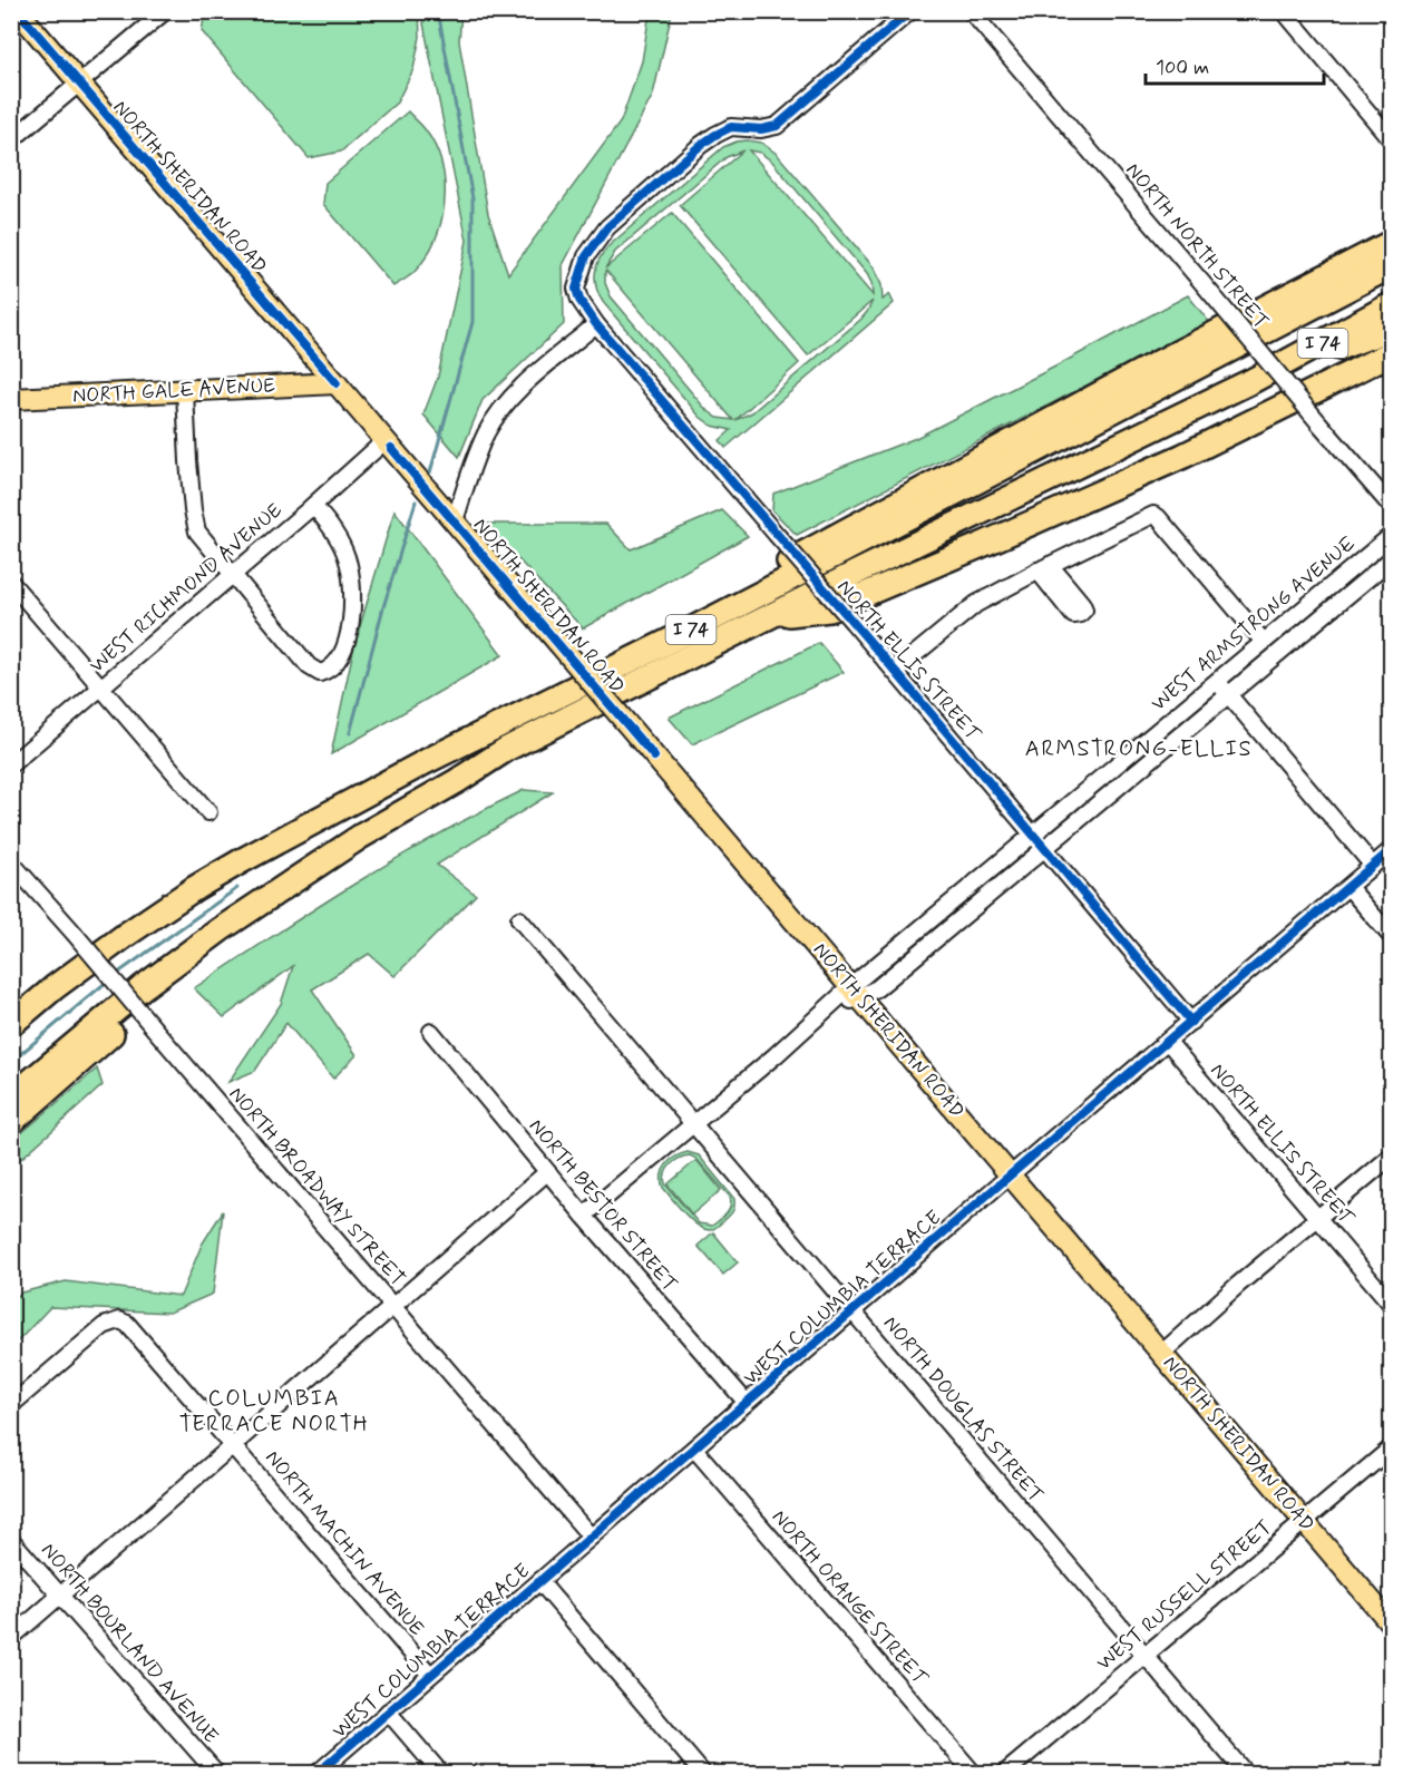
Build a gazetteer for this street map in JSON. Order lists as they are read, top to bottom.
{
  "streets": {
    "highway": ["I 74"],
    "main road": ["NORTH SHERIDAN ROAD", "NORTH GALE AVENUE"],
    "street": [
      "NORTH NORTH STREET",
      "WEST RICHMOND AVENUE",
      "WEST ARMSTRONG AVENUE",
      "NORTH ELLIS STREET",
      "NORTH BROADWAY STREET",
      "NORTH BESTOR STREET",
      "WEST COLUMBIA TERRACE",
      "NORTH DOUGLAS STREET",
      "NORTH MACHIN AVENUE",
      "WEST RUSSELL STREET",
      "NORTH ORANGE STREET",
      "NORTH BOURLAND AVENUE"
    ]
  },
  "crossings": [
    ["NORTH SHERIDAN ROAD", "NORTH GALE AVENUE"],
    ["NORTH SHERIDAN ROAD", "WEST RICHMOND AVENUE"],
    ["NORTH SHERIDAN ROAD", "WEST ARMSTRONG AVENUE"],
    ["NORTH SHERIDAN ROAD", "WEST COLUMBIA TERRACE"],
    ["NORTH SHERIDAN ROAD", "WEST RUSSELL STREET"],
    ["WEST ARMSTRONG AVENUE", "NORTH ELLIS STREET"],
    ["WEST ARMSTRONG AVENUE", "NORTH BESTOR STREET"],
    ["WEST ARMSTRONG AVENUE", "NORTH DOUGLAS STREET"],
    ["NORTH ELLIS STREET", "WEST COLUMBIA TERRACE"],
    ["NORTH BROADWAY STREET", "WEST COLUMBIA TERRACE"],
    ["NORTH BESTOR STREET", "WEST COLUMBIA TERRACE"],
    ["WEST COLUMBIA TERRACE", "NORTH DOUGLAS STREET"],
    ["WEST COLUMBIA TERRACE", "NORTH MACHIN AVENUE"],
    ["WEST COLUMBIA TERRACE", "NORTH ORANGE STREET"],
    ["NORTH DOUGLAS STREET", "WEST RUSSELL STREET"]
  ],
  "districts": ["ARMSTRONG-ELLIS", "COLUMBIA TERRACE NORTH"],
  "scale_bar": "100 m"
}
